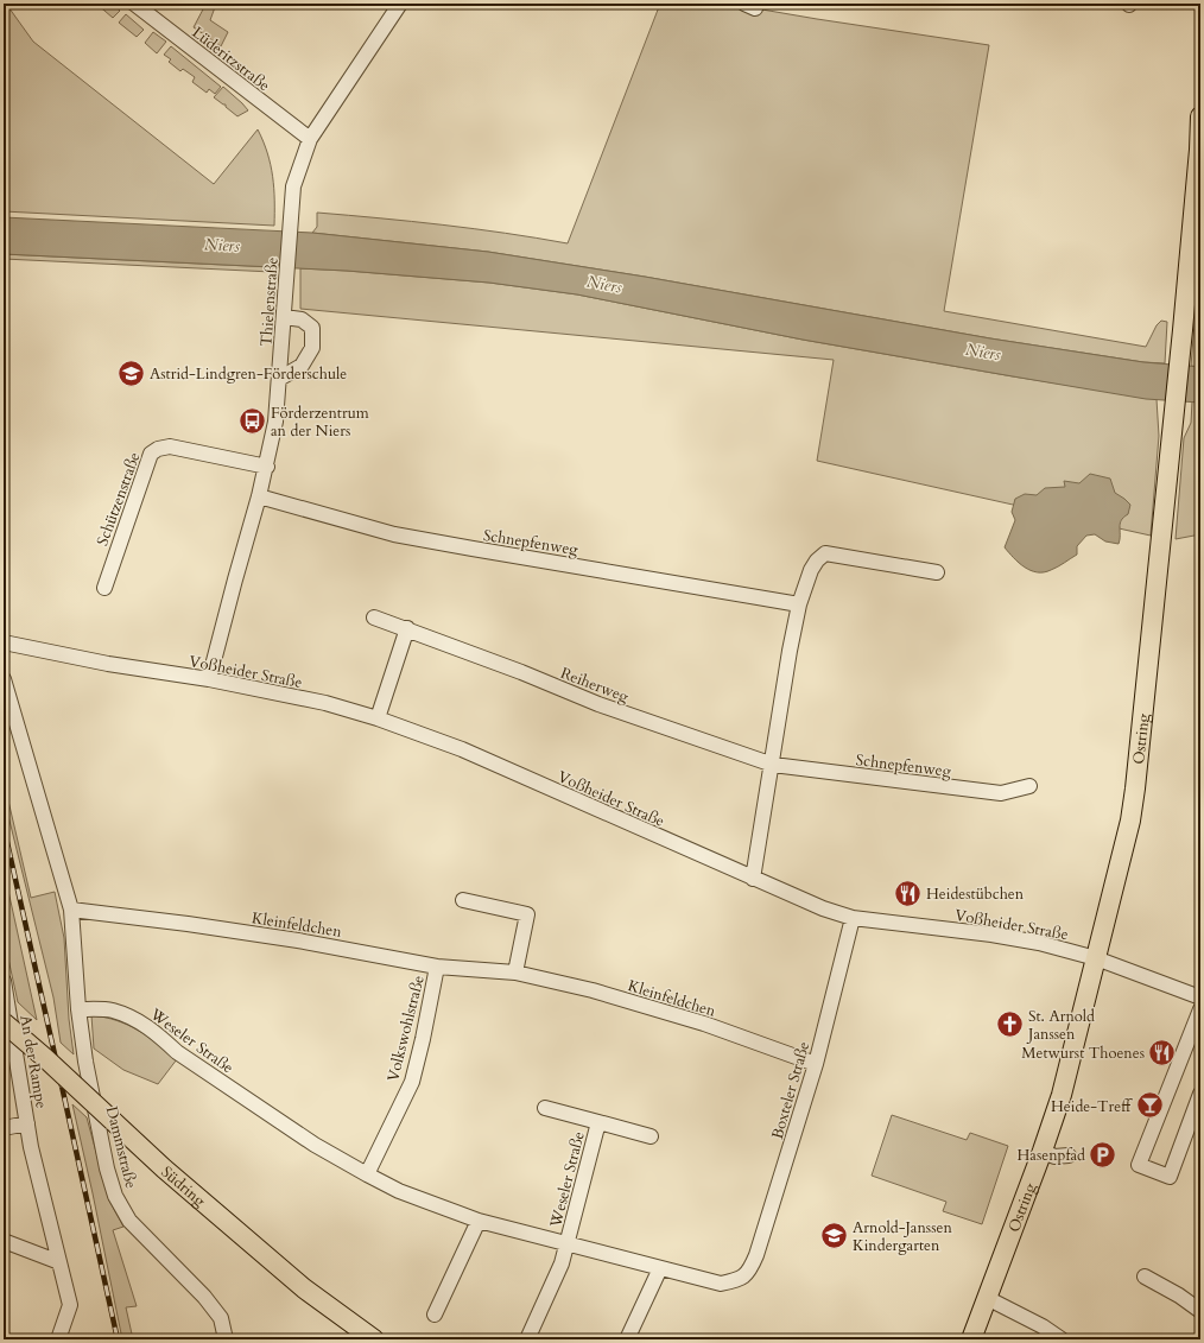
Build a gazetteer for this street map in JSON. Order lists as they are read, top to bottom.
{
  "streets": {
    "main road": ["Ostring", "Südring"],
    "street": [
      "Lüderitzstraße",
      "Thielenstraße",
      "Schützenstraße",
      "Schnepfenweg",
      "Voßheider Straße",
      "Reiherweg",
      "Kleinfeldchen",
      "Volkswohlstraße",
      "Weseler Straße",
      "An der Rampe",
      "Boxteler Straße",
      "Dammstraße"
    ]
  },
  "crossings": [
    ["Lüderitzstraße", "Thielenstraße"],
    ["Thielenstraße", "Schützenstraße"],
    ["Thielenstraße", "Schnepfenweg"],
    ["Thielenstraße", "Voßheider Straße"],
    ["Schnepfenweg", "Reiherweg"],
    ["Voßheider Straße", "Ostring"],
    ["Voßheider Straße", "Boxteler Straße"],
    ["Kleinfeldchen", "Volkswohlstraße"],
    ["Kleinfeldchen", "Boxteler Straße"],
    ["Volkswohlstraße", "Weseler Straße"],
    ["Weseler Straße", "Boxteler Straße"],
    ["Weseler Straße", "Dammstraße"]
  ],
  "water": ["Niers"],
  "places": {
    "school or university": ["Astrid-Lindgren-Förderschule", "Arnold-Janssen Kindergarten"],
    "bus stop": ["Förderzentrum an der Niers"],
    "restaurant": ["Heidestübchen", "Metwurst Thoenes"],
    "church": ["St. Arnold Janssen"],
    "bar": ["Heide-Treff"],
    "parking": ["Hasenpfad"]
  }
}
